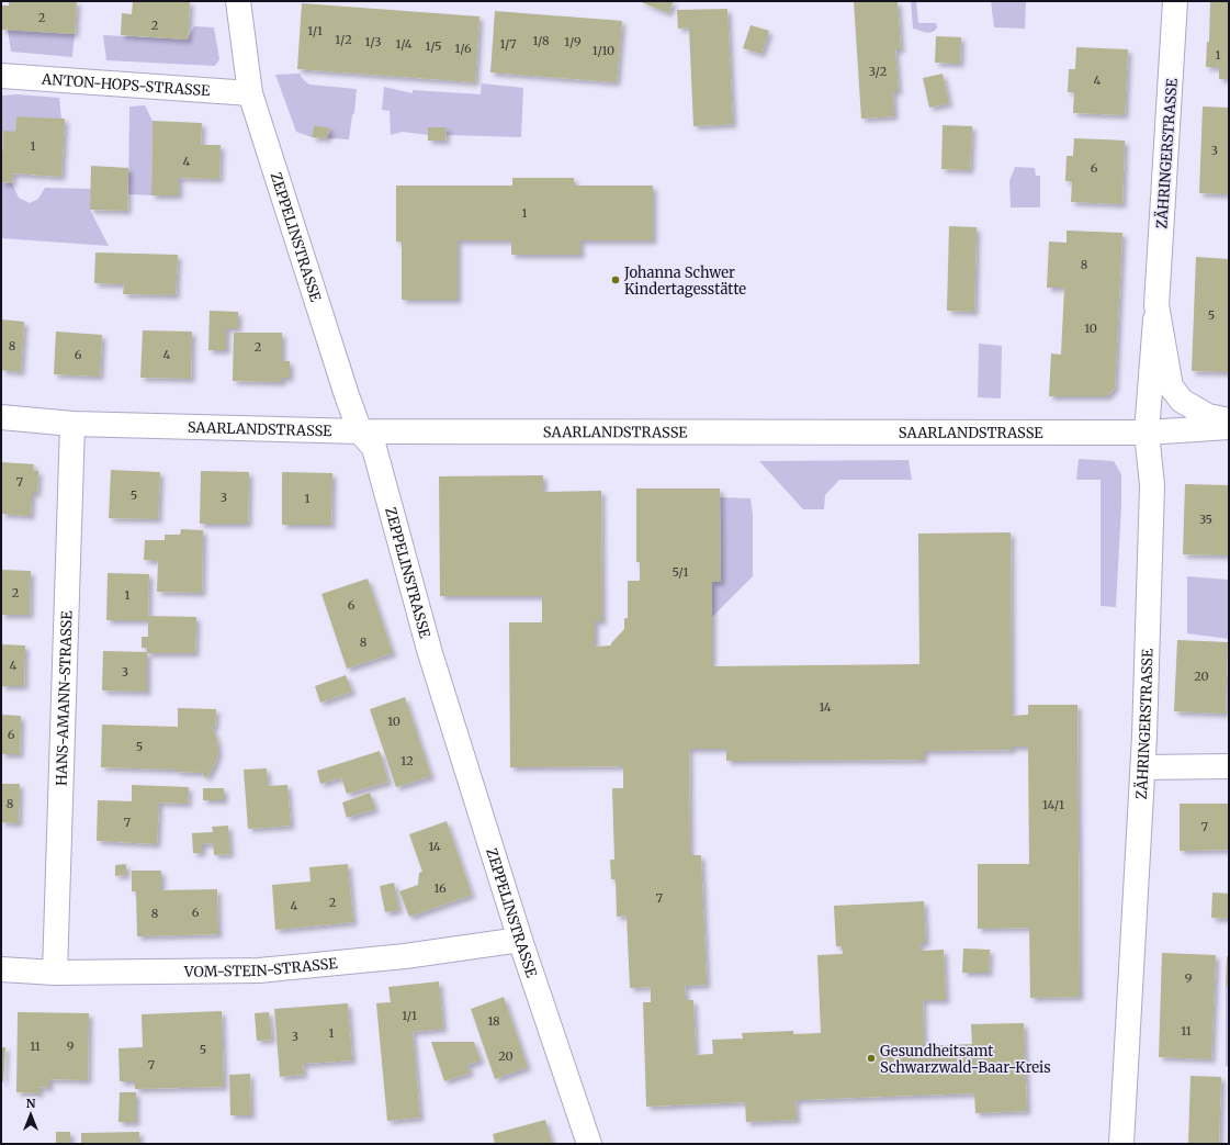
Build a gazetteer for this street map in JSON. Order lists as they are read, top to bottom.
{
  "streets": {
    "street": [
      "ANTON-HOPS-STRASSE",
      "ZÄHRINGERSTRASSE",
      "ZEPPELINSTRASSE",
      "SAARLANDSTRASSE",
      "HANS-AMANN-STRASSE",
      "VOM-STEIN-STRASSE"
    ]
  },
  "crossings": [
    ["ANTON-HOPS-STRASSE", "ZEPPELINSTRASSE"],
    ["ZÄHRINGERSTRASSE", "SAARLANDSTRASSE"],
    ["ZEPPELINSTRASSE", "SAARLANDSTRASSE"],
    ["ZEPPELINSTRASSE", "VOM-STEIN-STRASSE"],
    ["SAARLANDSTRASSE", "HANS-AMANN-STRASSE"],
    ["HANS-AMANN-STRASSE", "VOM-STEIN-STRASSE"]
  ],
  "places": ["Johanna Schwer Kindertagesstätte", "Gesundheitsamt Schwarzwald-Baar-Kreis"],
  "house_numbers": [
    "2",
    "2",
    "1/1",
    "1/2",
    "1/8",
    "1/3",
    "1/9",
    "1/4",
    "1/7",
    "1/5",
    "1/6",
    "1/10",
    "1",
    "3/2",
    "4",
    "1",
    "3",
    "4",
    "6",
    "1",
    "8",
    "5",
    "10",
    "8",
    "2",
    "6",
    "4",
    "7",
    "5",
    "3",
    "1",
    "35",
    "5/1",
    "2",
    "1",
    "6",
    "8",
    "4",
    "3",
    "20",
    "14",
    "10",
    "6",
    "5",
    "12",
    "8",
    "14/1",
    "7",
    "7",
    "14",
    "16",
    "7",
    "2",
    "4",
    "6",
    "8",
    "9",
    "1/1",
    "18",
    "11",
    "1",
    "3",
    "11",
    "9",
    "5",
    "20",
    "7"
  ],
  "north": "top"
}
